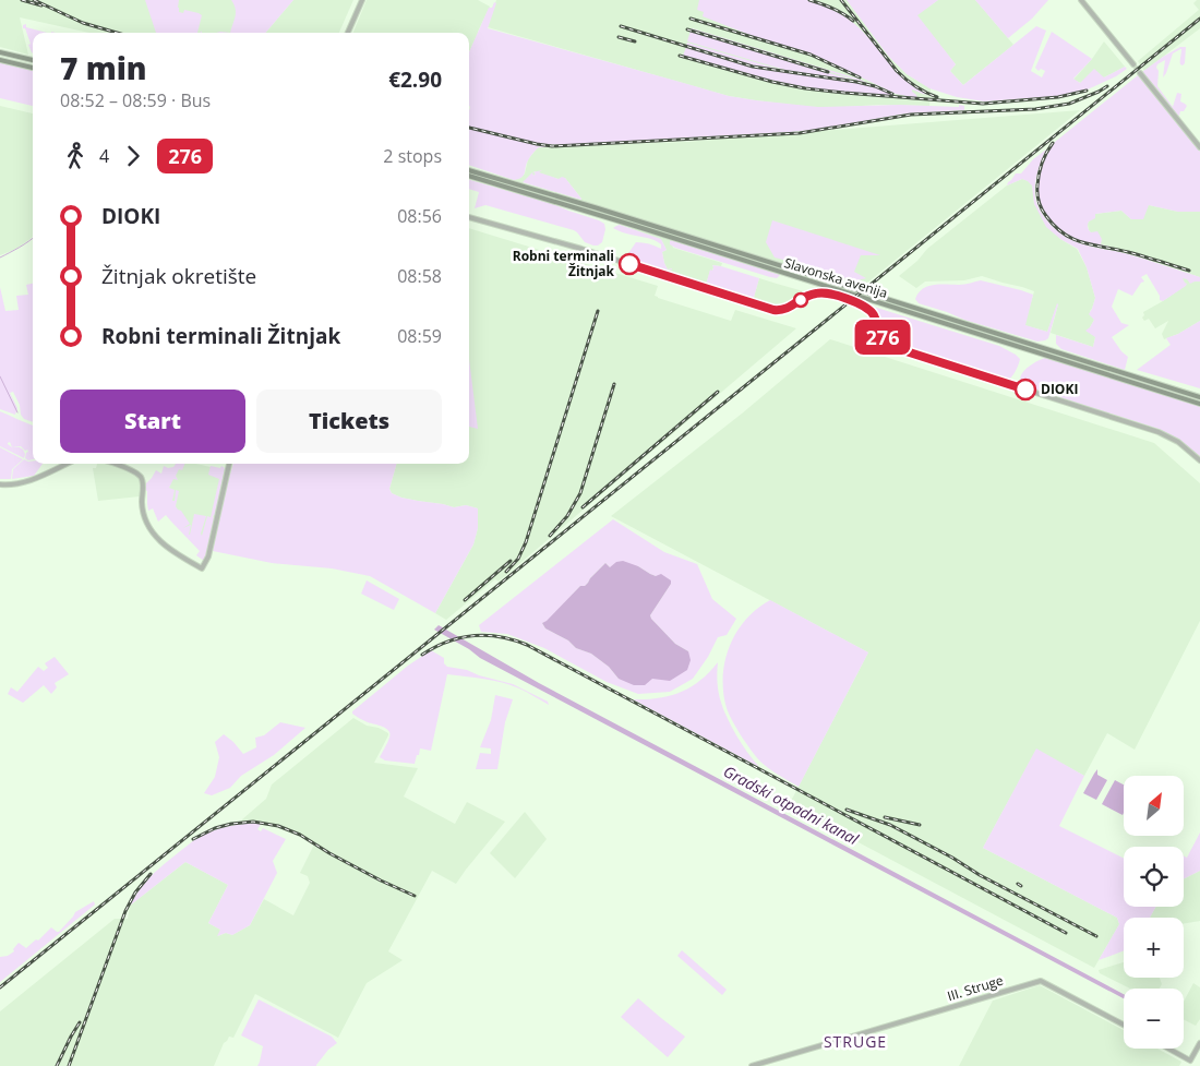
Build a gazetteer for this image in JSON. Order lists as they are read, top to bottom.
{
  "streets": {
    "main road": ["Slavonska avenija"],
    "street": ["III. Struge"]
  },
  "districts": ["STRUGE"],
  "water": ["Gradski otpadni kanal"],
  "places": ["Robni terminali Žitnjak", "DIOKI"],
  "lines": ["bus line 276"],
  "north": "top right",
  "page": {
    "on_map": "276",
    "heading": ["7 min", "08:52 – 08:59 · Bus", "€2.90"],
    "legs": ["4", "276", "2 stops"],
    "list": [
      {
        "name": "DIOKI",
        "value": "08:56"
      },
      {
        "name": "Žitnjak okretište",
        "value": "08:58"
      },
      {
        "name": "Robni terminali Žitnjak",
        "value": "08:59"
      }
    ],
    "buttons": ["Start", "Tickets"],
    "map_buttons": ["+", "−"]
  }
}
